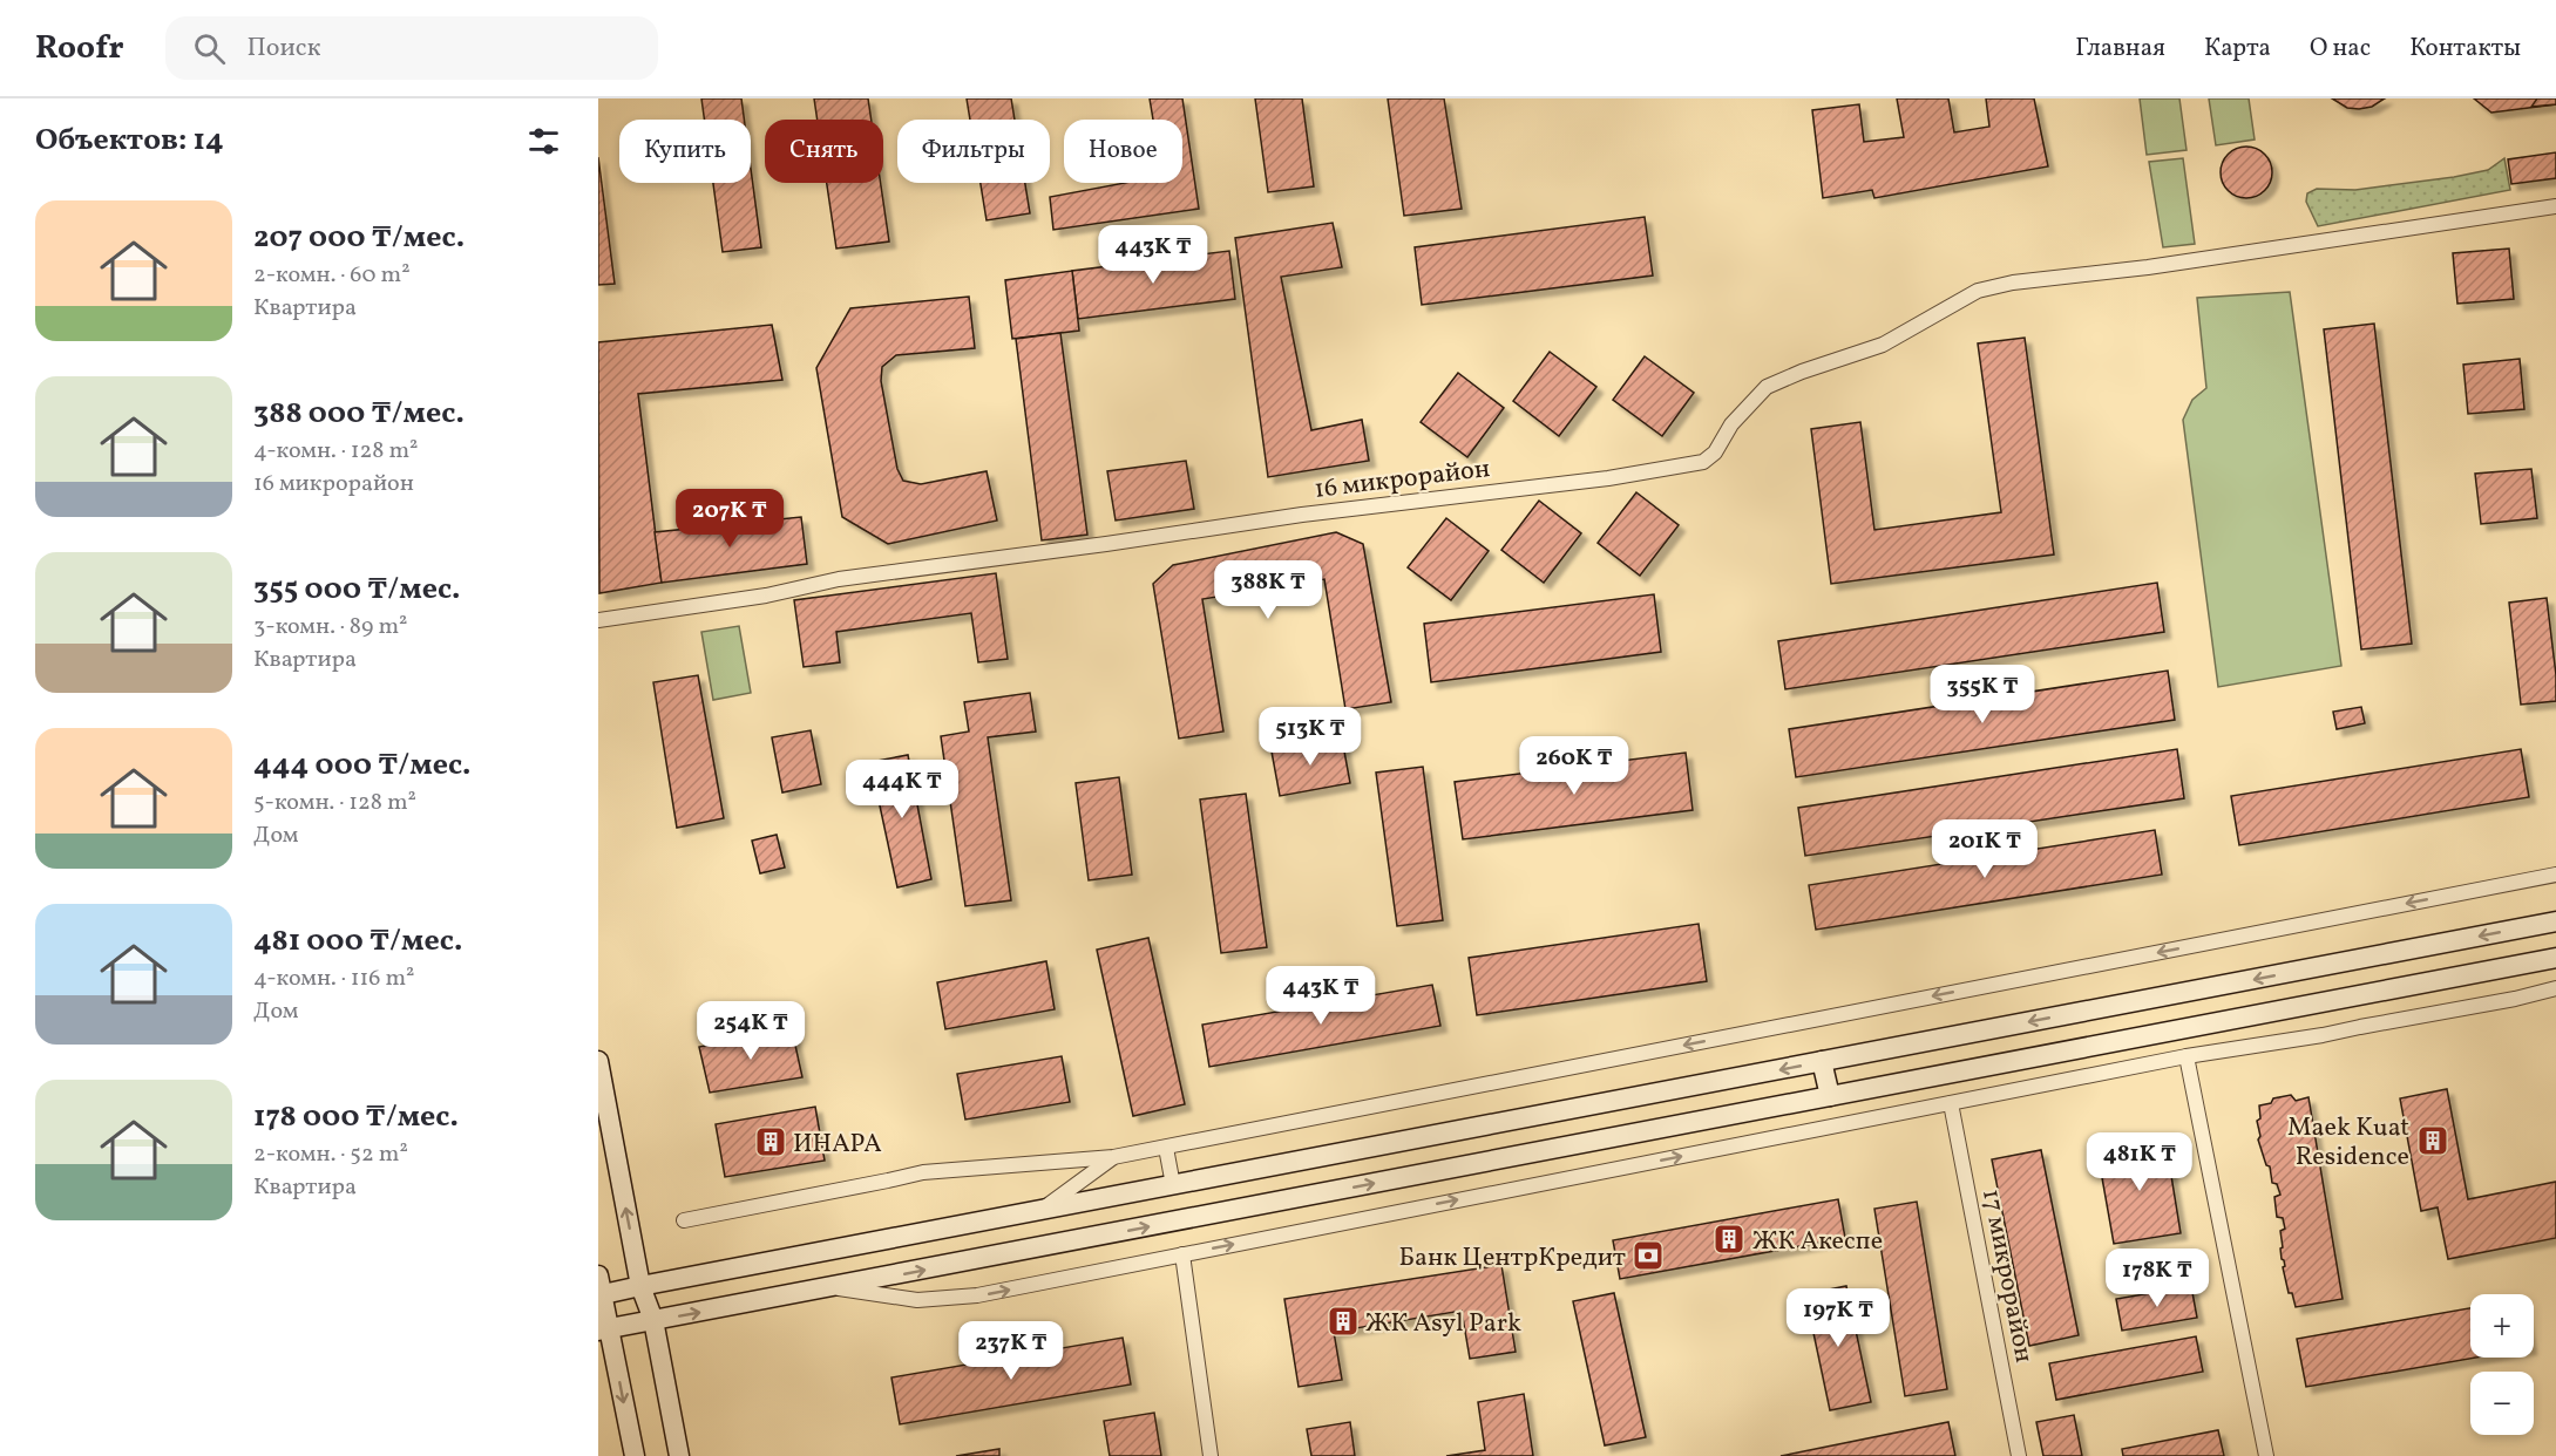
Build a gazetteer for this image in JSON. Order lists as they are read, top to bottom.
{
  "streets": {
    "street": ["16 микрорайон", "17 микрорайон"]
  },
  "places": {
    "building": [
      "Maek Kuat Residence",
      "ИНАРА",
      "ЖК Акеспе",
      "ЖК Asyl Park"
    ],
    "bank": ["Банк ЦентрКредит"]
  },
  "page": {
    "header": "Roofr",
    "search": "Поиск",
    "nav": [
      "Главная",
      "Карта",
      "О нас",
      "Контакты"
    ],
    "heading": "Объектов: 14",
    "chip": [
      "Купить",
      "Снять",
      "Фильтры",
      "Новое"
    ],
    "list": [
      {
        "name": "207 000 ₸/мес.",
        "note": "2-комн. · 60 m² · Квартира"
      },
      {
        "name": "388 000 ₸/мес.",
        "note": "4-комн. · 128 m² · 16 микрорайон"
      },
      {
        "name": "355 000 ₸/мес.",
        "note": "3-комн. · 89 m² · Квартира"
      },
      {
        "name": "444 000 ₸/мес.",
        "note": "5-комн. · 128 m² · Дом"
      },
      {
        "name": "481 000 ₸/мес.",
        "note": "4-комн. · 116 m² · Дом"
      },
      {
        "name": "178 000 ₸/мес.",
        "note": "2-комн. · 52 m² · Квартира"
      }
    ],
    "price": [
      "443K ₸",
      "207K ₸",
      "388K ₸",
      "355K ₸",
      "513K ₸",
      "260K ₸",
      "444K ₸",
      "201K ₸",
      "443K ₸",
      "254K ₸",
      "481K ₸",
      "178K ₸",
      "197K ₸",
      "237K ₸"
    ],
    "map_buttons": ["+", "−"]
  }
}
